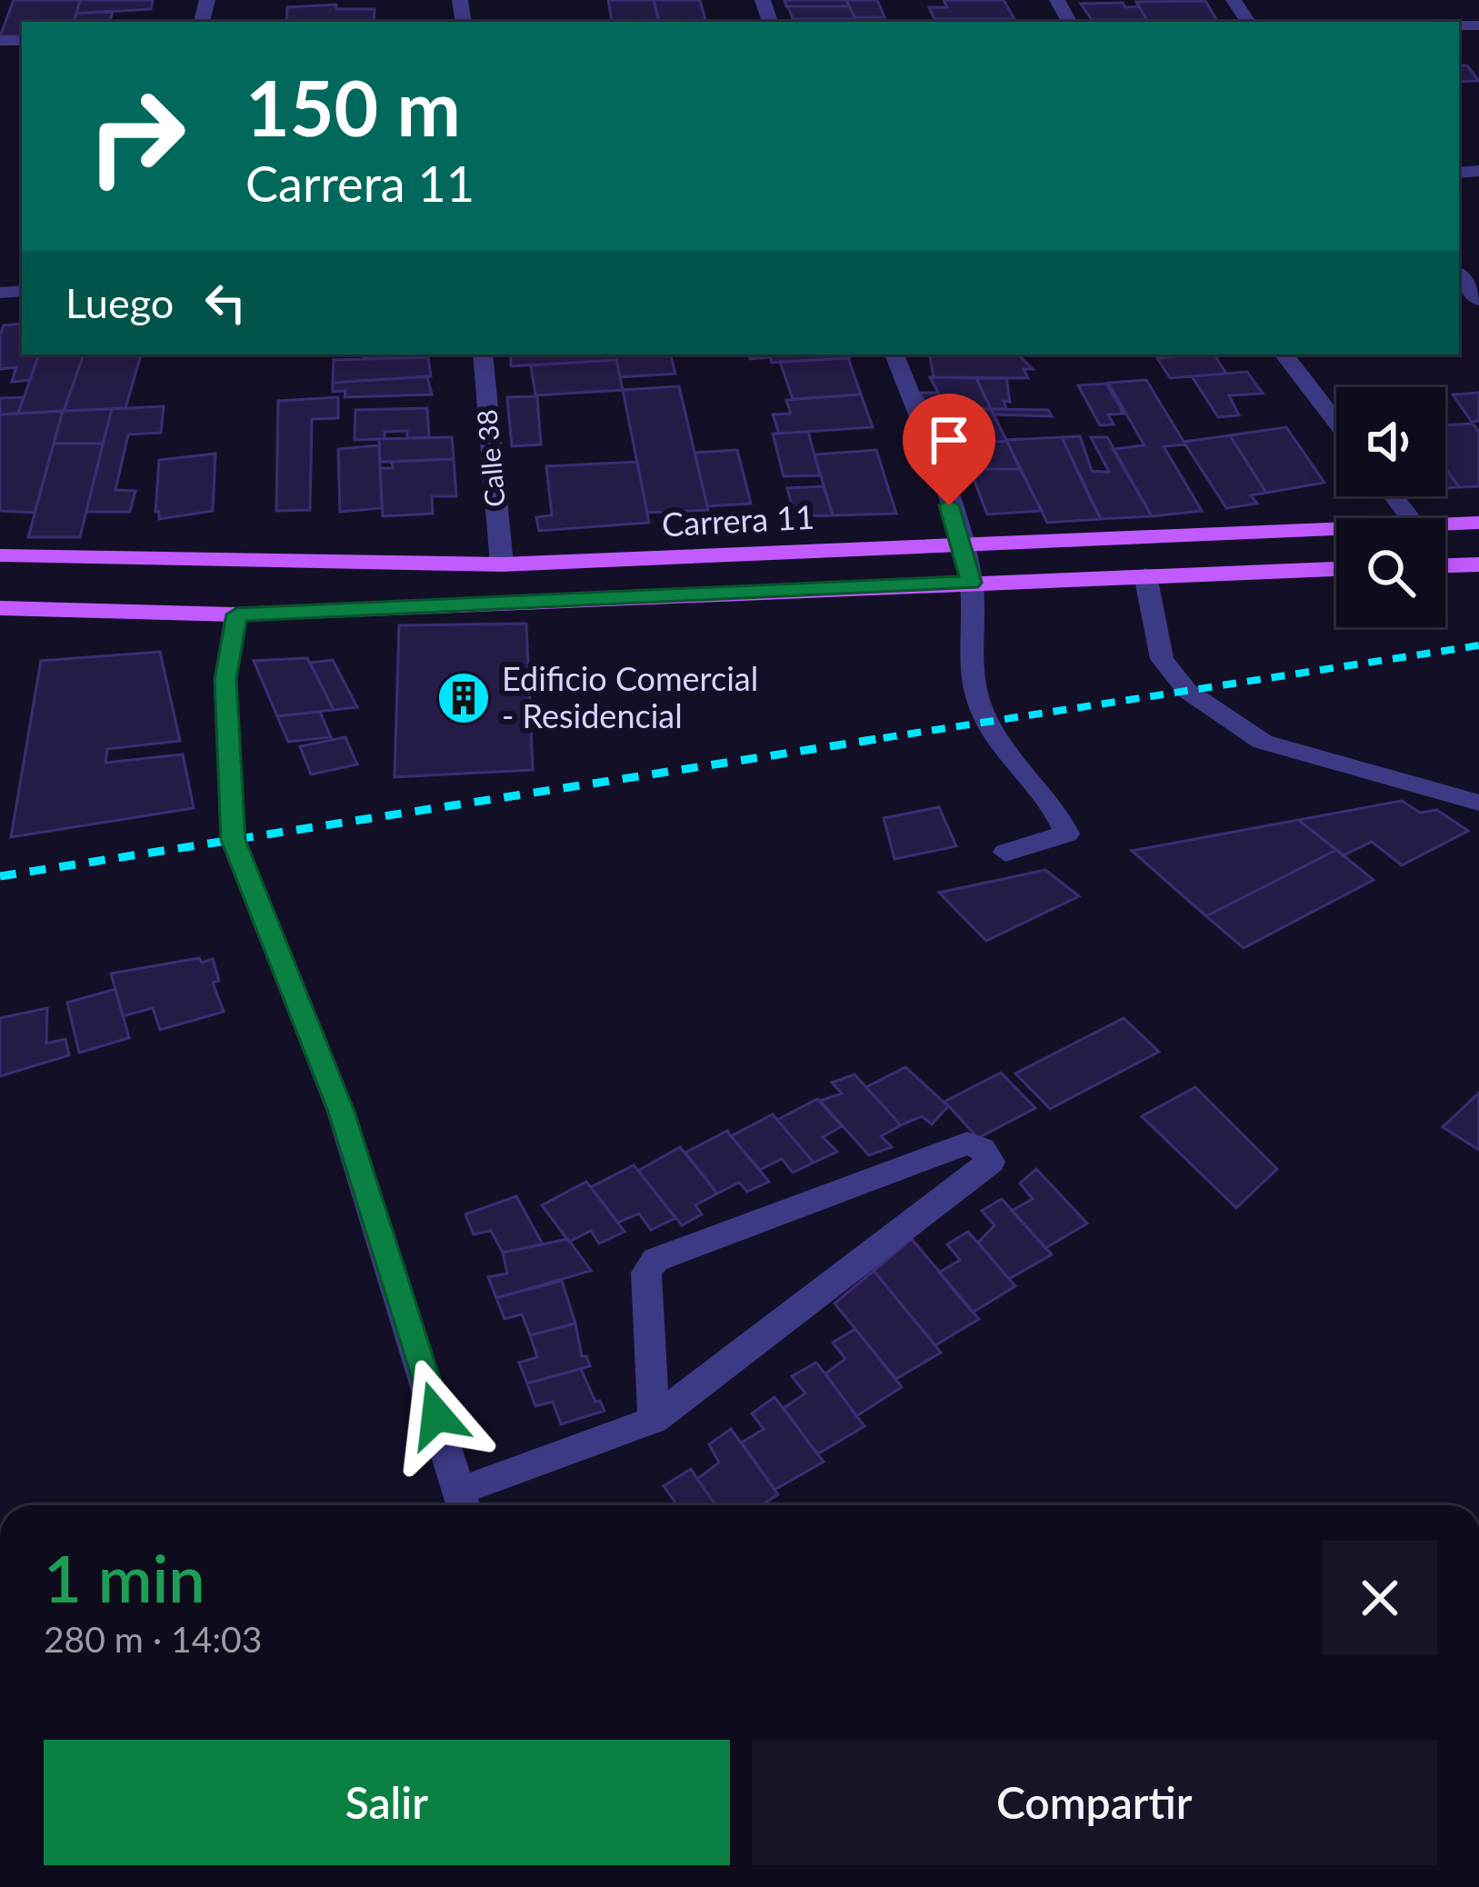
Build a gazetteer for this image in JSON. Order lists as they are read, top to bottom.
{
  "streets": {
    "main road": ["Carrera 11"],
    "street": ["Calle 38"]
  },
  "crossings": [
    ["Calle 38", "Carrera 11"]
  ],
  "places": {
    "building": ["Edificio Comercial - Residencial"]
  },
  "page": {
    "turn": ["150 m", "Carrera 11"],
    "then": "Luego",
    "heading": ["1 min", "280 m · 14:03"],
    "buttons": ["Salir", "Compartir"]
  }
}
